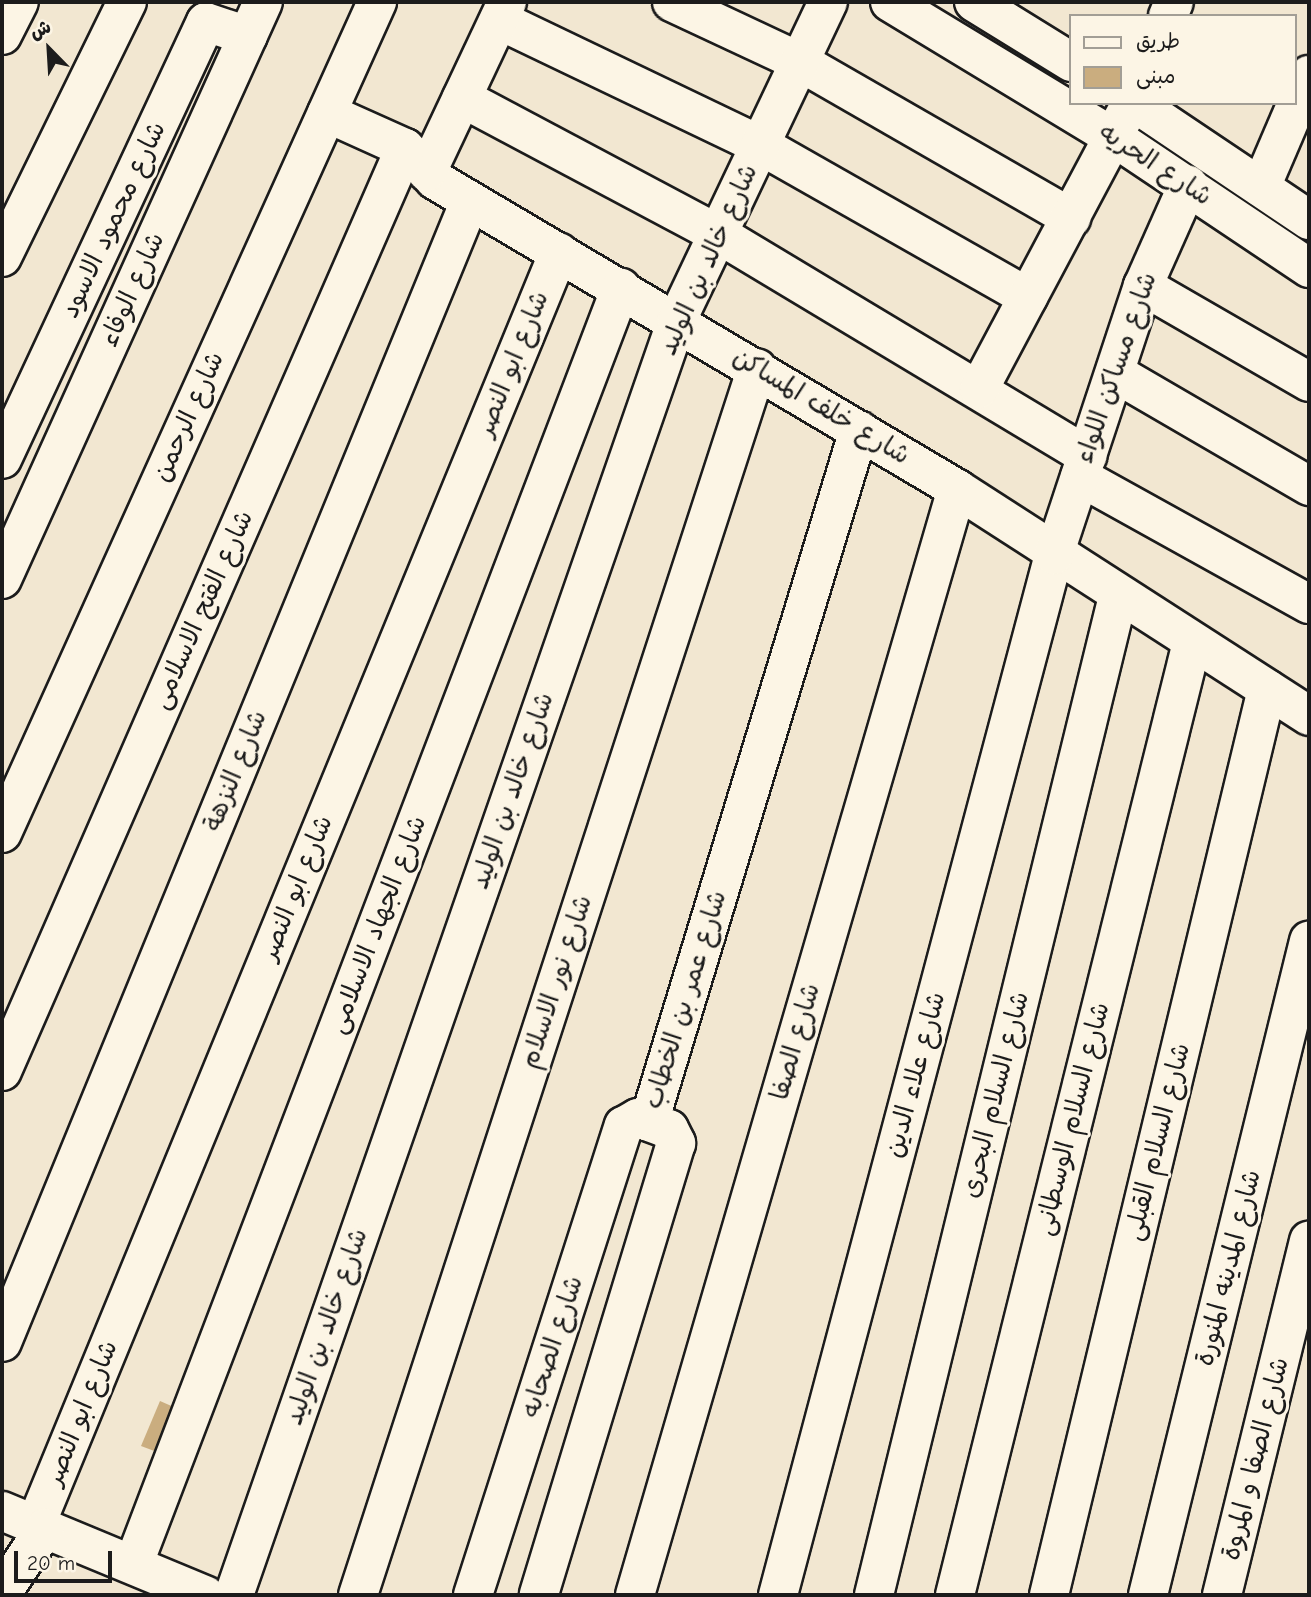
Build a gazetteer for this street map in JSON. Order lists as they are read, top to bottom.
{
  "streets": {
    "street": [
      "شارع الحريه",
      "شارع محمود الاسود",
      "شارع خالد بن الوليد",
      "شارع الوفاء",
      "شارع ابو النصر",
      "شارع مساكن اللواء",
      "شارع خلف المساكن",
      "شارع الرحمن",
      "شارع الفتح الاسلامى",
      "شارع النزهة",
      "شارع الجهاد الاسلامى",
      "شارع نور الاسلام",
      "شارع عمر بن الخطاب",
      "شارع الصفا",
      "شارع علاء الدين",
      "شارع السلام البحرى",
      "شارع السلام الوسطانى",
      "شارع السلام القبلى",
      "شارع المدينه المنورة",
      "شارع الصحابه",
      "شارع الصفا و المروة"
    ]
  },
  "crossings": [
    ["شارع الحريه", "شارع مساكن اللواء"],
    ["شارع محمود الاسود", "شارع الوفاء"],
    ["شارع خالد بن الوليد", "شارع خلف المساكن"],
    ["شارع ابو النصر", "شارع خلف المساكن"],
    ["شارع مساكن اللواء", "شارع خلف المساكن"],
    ["شارع مساكن اللواء", "شارع علاء الدين"],
    ["شارع خلف المساكن", "شارع الرحمن"],
    ["شارع خلف المساكن", "شارع الفتح الاسلامى"],
    ["شارع خلف المساكن", "شارع النزهة"],
    ["شارع خلف المساكن", "شارع الجهاد الاسلامى"],
    ["شارع خلف المساكن", "شارع نور الاسلام"],
    ["شارع خلف المساكن", "شارع عمر بن الخطاب"],
    ["شارع خلف المساكن", "شارع الصفا"],
    ["شارع خلف المساكن", "شارع علاء الدين"],
    ["شارع خلف المساكن", "شارع السلام البحرى"],
    ["شارع خلف المساكن", "شارع السلام الوسطانى"],
    ["شارع خلف المساكن", "شارع السلام القبلى"],
    ["شارع عمر بن الخطاب", "شارع الصحابه"]
  ],
  "legend": ["طريق", "مبنى"],
  "scale_bar": "20 m",
  "north": "top left"
}
